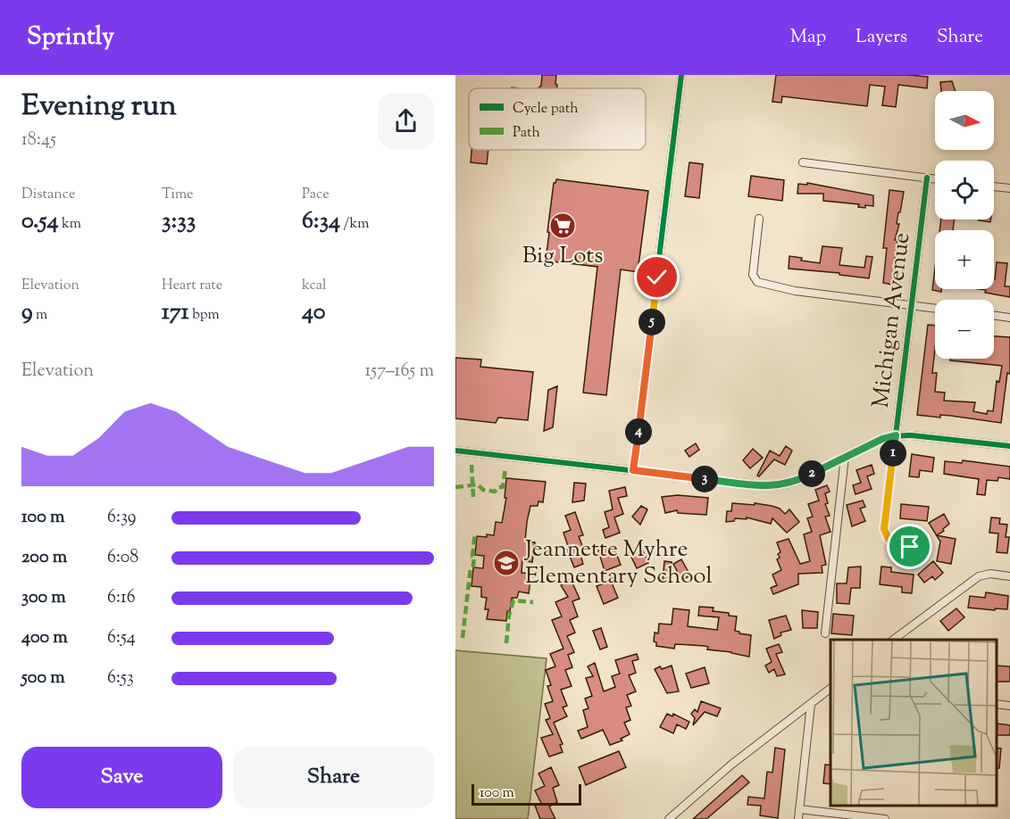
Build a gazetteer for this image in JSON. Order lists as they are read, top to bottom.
{
  "streets": {
    "street": ["Michigan Avenue"]
  },
  "places": {
    "supermarket": ["Big Lots"],
    "school or university": ["Jeannette Myhre Elementary School"]
  },
  "legend": ["Cycle path", "Path"],
  "scale_bar": "100 m",
  "north": "right",
  "page": {
    "header": "Sprintly",
    "nav": ["Map", "Layers", "Share"],
    "heading": ["Evening run", "18:45"],
    "map_buttons": ["+", "−"],
    "stats": [
      ["Distance", "0.54 km"],
      ["Time", "3:33"],
      ["Pace", "6:34 /km"],
      ["Elevation", "9 m"],
      ["Heart rate", "171 bpm"],
      ["kcal", "40"]
    ],
    "pins": [
      "5",
      "4",
      "1",
      "2",
      "3"
    ],
    "chart": ["Elevation", "157–165 m"],
    "list": [
      {
        "name": "100 m",
        "note": "6:39"
      },
      {
        "name": "200 m",
        "note": "6:08"
      },
      {
        "name": "300 m",
        "note": "6:16"
      },
      {
        "name": "400 m",
        "note": "6:54"
      },
      {
        "name": "500 m",
        "note": "6:53"
      }
    ],
    "buttons": ["Save", "Share"],
    "scale": "100 m"
  }
}
